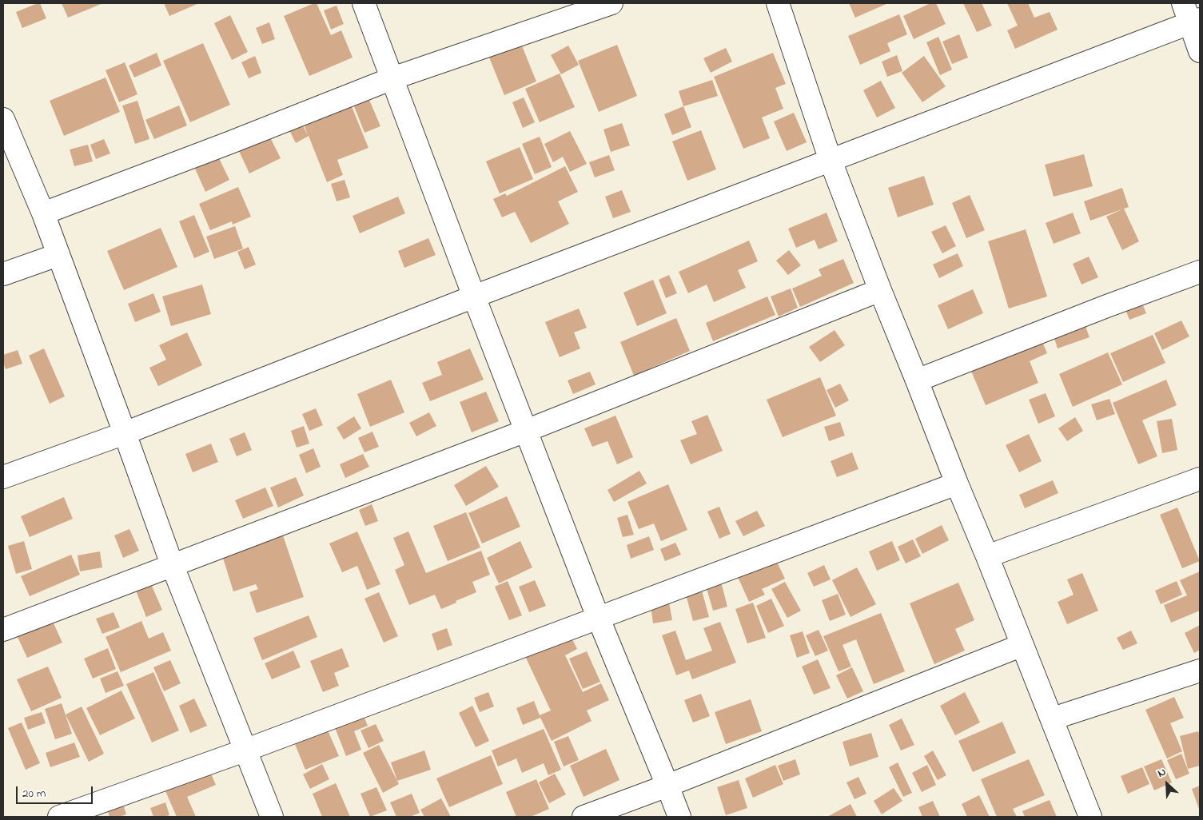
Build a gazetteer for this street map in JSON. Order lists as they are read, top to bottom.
{
  "scale_bar": "20 m",
  "north": "top left"
}
